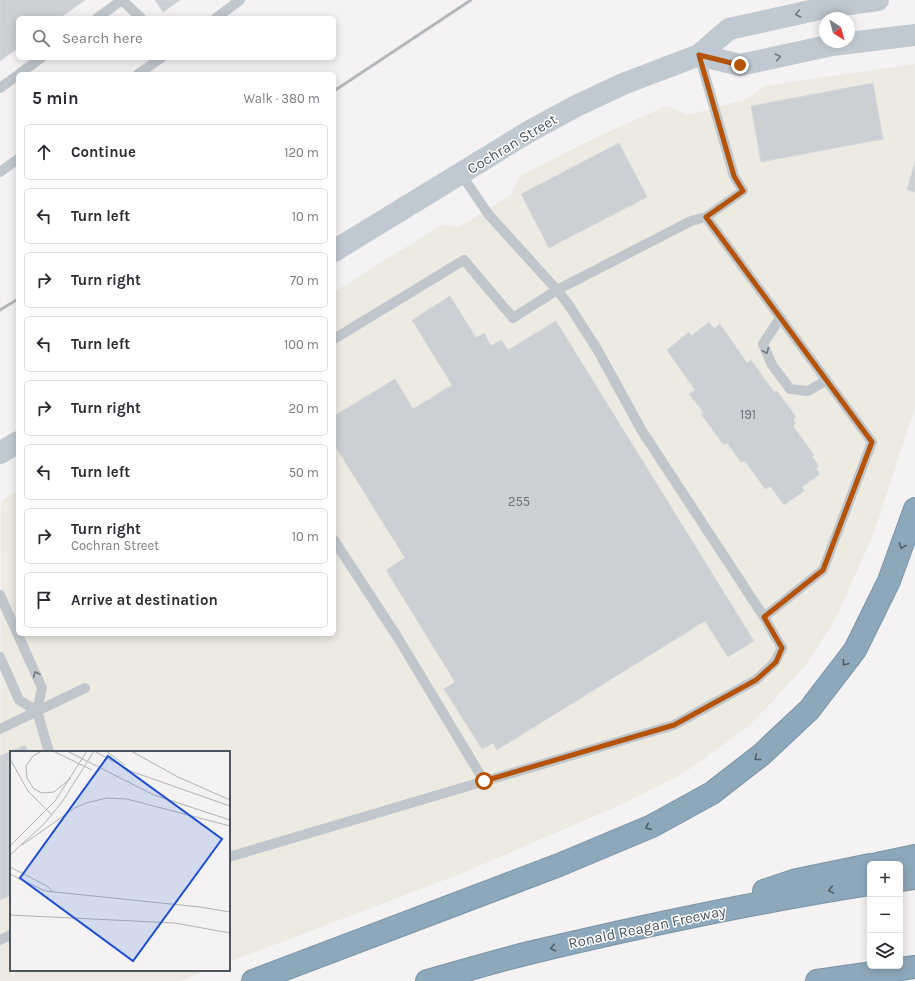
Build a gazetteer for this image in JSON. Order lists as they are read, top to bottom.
{
  "streets": {
    "highway": ["Ronald Reagan Freeway"],
    "main road": ["Cochran Street"]
  },
  "house_numbers": ["191", "255"],
  "north": "bottom right",
  "page": {
    "search": "Search here",
    "heading": ["5 min", "Walk · 380 m"],
    "list": [
      ["Continue", "120 m"],
      ["Turn left", "10 m"],
      ["Turn right", "70 m"],
      ["Turn left", "100 m"],
      ["Turn right", "20 m"],
      ["Turn left", "50 m"],
      ["Turn right", "Cochran Street", "10 m"],
      "Arrive at destination"
    ],
    "map_buttons": ["+", "−"]
  }
}
